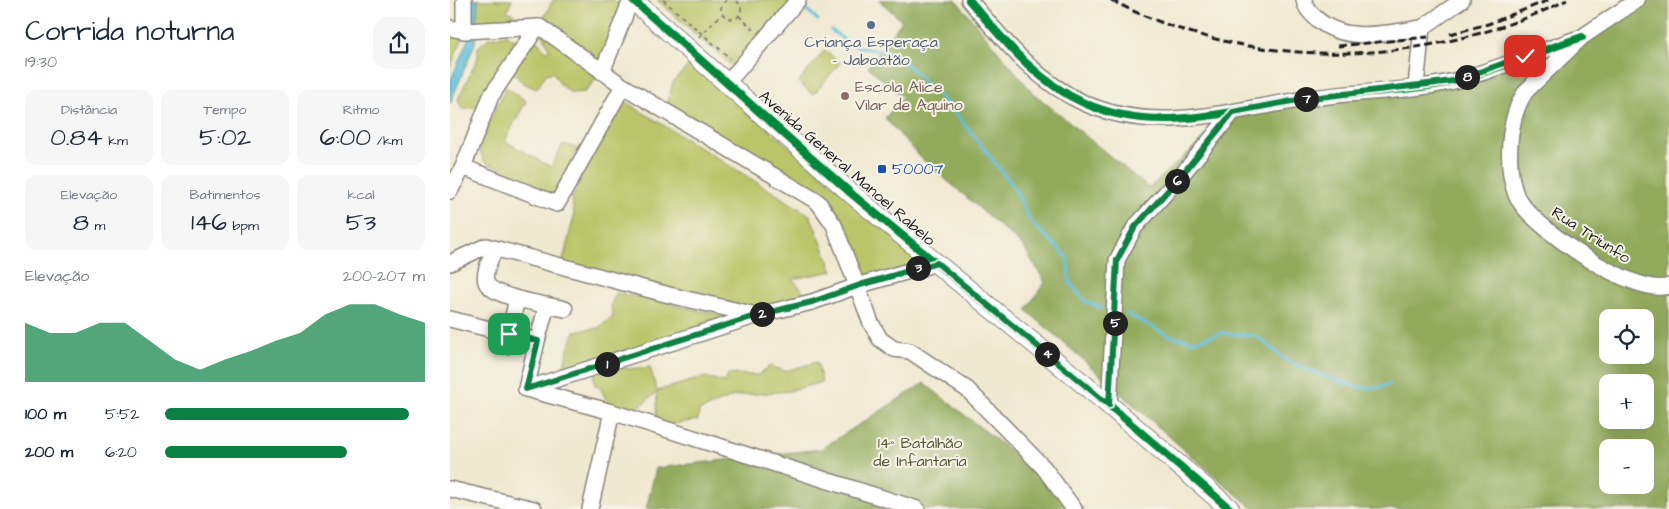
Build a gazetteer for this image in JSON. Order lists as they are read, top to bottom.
{
  "streets": {
    "main road": ["Avenida General Manoel Rabelo"],
    "street": ["Rua Triunfo"]
  },
  "parks": ["14° Batalhão de Infantaria"],
  "places": {
    "other": ["Criança Esperaça - Jaboatão", "Escola Alice Vilar de Aquino"],
    "transit": ["50007"]
  },
  "page": {
    "heading": ["Corrida noturna", "19:30"],
    "pins": [
      "8",
      "7",
      "6",
      "3",
      "2",
      "5",
      "4",
      "1"
    ],
    "stats": [
      ["Distância", "0.84 km"],
      ["Tempo", "5:02"],
      ["Ritmo", "6:00 /km"],
      ["Elevação", "8 m"],
      ["Batimentos", "146 bpm"],
      ["kcal", "53"]
    ],
    "chart": ["Elevação", "200–207 m"],
    "map_buttons": ["+", "−"],
    "list": [
      {
        "name": "100 m",
        "note": "5:52"
      },
      {
        "name": "200 m",
        "note": "6:20"
      }
    ]
  }
}
